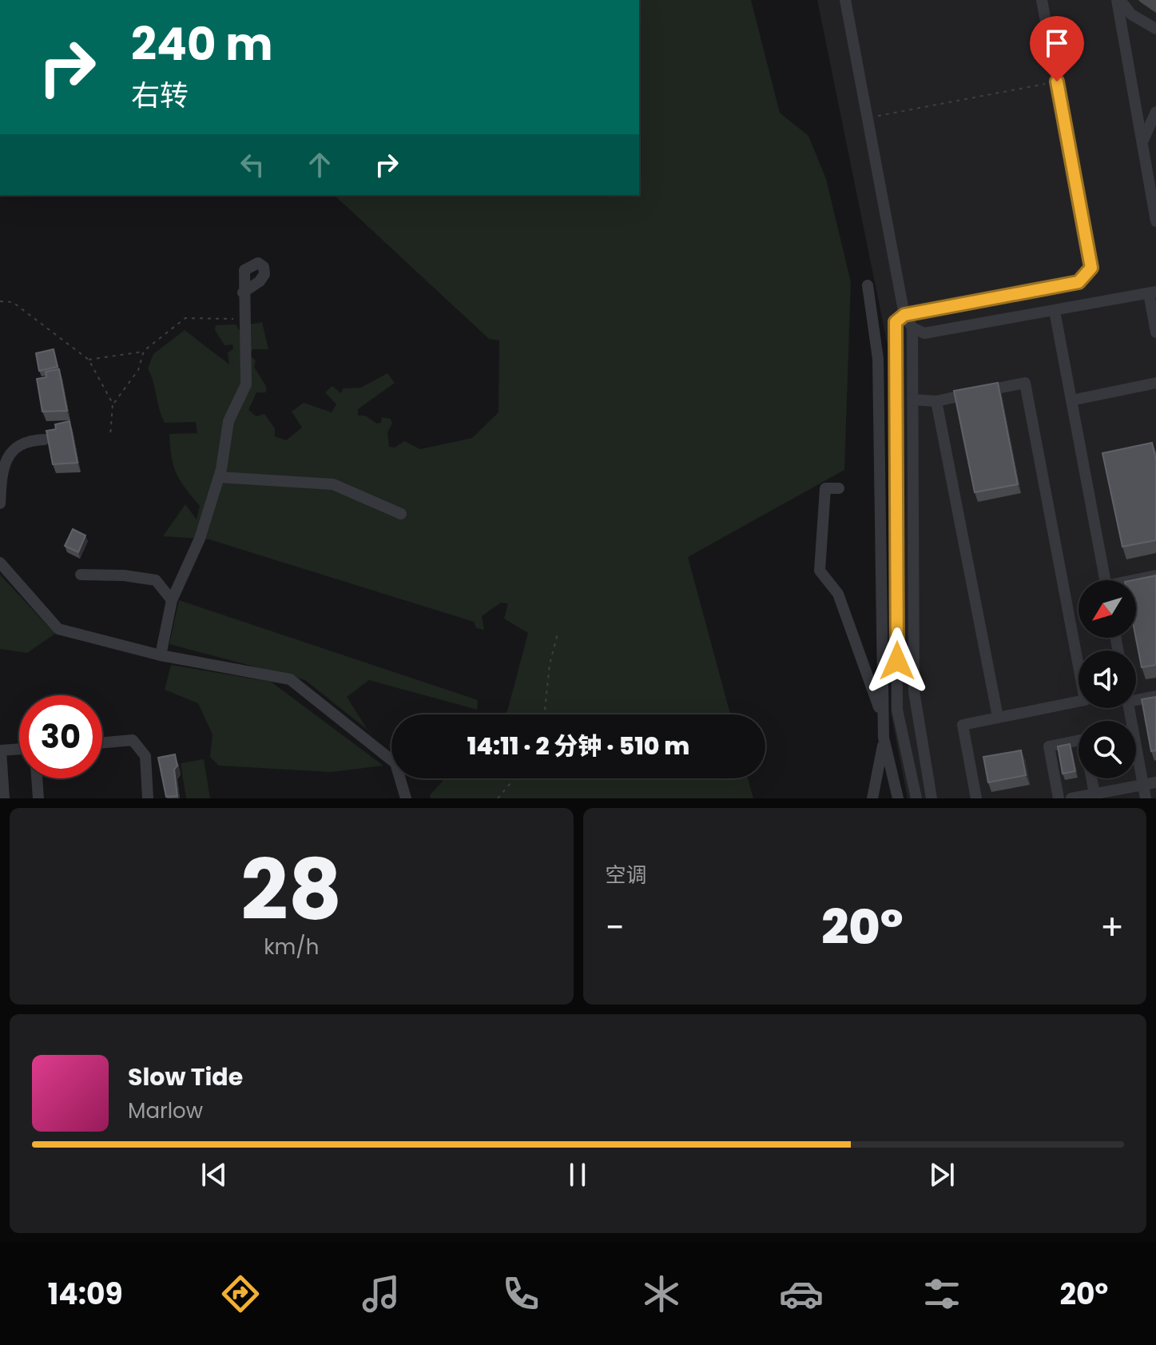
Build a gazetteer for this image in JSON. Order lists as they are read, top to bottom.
{
  "north": "bottom left",
  "page": {
    "turn": ["240 m", "右转"],
    "limit": "30",
    "trip": "14:11 · 2 分钟 · 510 m",
    "tile": [
      ["28", "km/h"],
      "空调"
    ],
    "heat": ["−", "20°", "+"],
    "song": ["Slow Tide", "Marlow"],
    "tabs": ["14:09", "20°"]
  }
}
